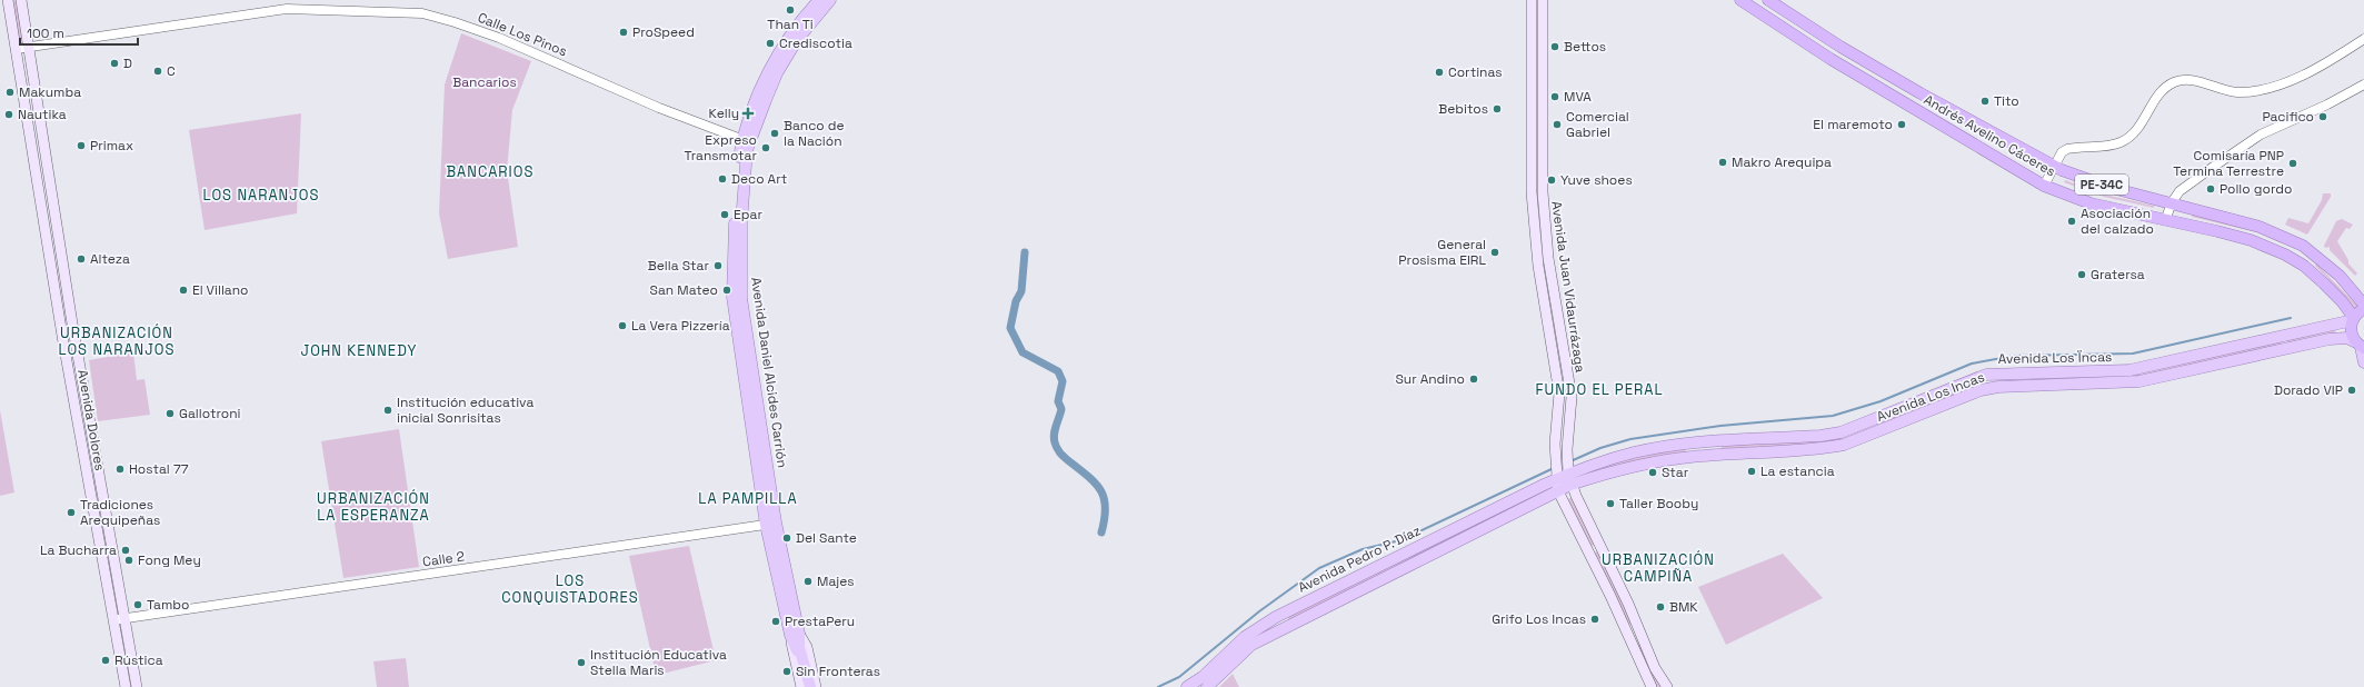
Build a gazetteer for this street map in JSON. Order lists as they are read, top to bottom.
{
  "streets": {
    "highway": ["Andrés Avelino Cáceres", "PE-34C"],
    "main road": [
      "Avenida Juan Vidaurrázaga",
      "Avenida Los Ïncas",
      "Avenida Daniel Alcides Carrión",
      "Avenida Los Incas",
      "Avenida Dolores",
      "Avenida Pedro P. Díaz"
    ],
    "street": ["Calle Los Pinos", "Calle 2"]
  },
  "crossings": [
    ["Calle Los Pinos", "Avenida Daniel Alcides Carrión"],
    ["Calle Los Pinos", "Avenida Dolores"],
    ["Andrés Avelino Cáceres", "Avenida Los Ïncas"],
    ["Avenida Juan Vidaurrázaga", "Avenida Los Ïncas"],
    ["Avenida Juan Vidaurrázaga", "Avenida Los Incas"],
    ["Avenida Juan Vidaurrázaga", "Avenida Pedro P. Díaz"],
    ["Avenida Los Ïncas", "Avenida Los Incas"],
    ["Avenida Los Ïncas", "Avenida Pedro P. Díaz"],
    ["Avenida Daniel Alcides Carrión", "Calle 2"],
    ["Avenida Los Incas", "Avenida Pedro P. Díaz"],
    ["Avenida Dolores", "Calle 2"]
  ],
  "districts": [
    "BANCARIOS",
    "LOS NARANJOS",
    "URBANIZACIÓN LOS NARANJOS",
    "JOHN KENNEDY",
    "FUNDO EL PERAL",
    "URBANIZACIÓN LA ESPERANZA",
    "LA PAMPILLA",
    "URBANIZACIÓN CAMPIÑA",
    "LOS CONQUISTADORES"
  ],
  "parks": ["Bancarios"],
  "places": {
    "other": [
      "Than Ti",
      "ProSpeed",
      "Crediscotia",
      "Bettos",
      "D",
      "C",
      "Cortinas",
      "Makumba",
      "MVA",
      "Tito",
      "Bebitos",
      "Nautika",
      "Pacifico",
      "Comercial Gabriel",
      "El maremoto",
      "Banco de la Nación",
      "Primax",
      "Expreso Transmotar",
      "Makro Arequipa",
      "Comisaría PNP Termina Terrestre",
      "Deco Art",
      "Yuve shoes",
      "Pollo gordo",
      "Epar",
      "Asociación del calzado",
      "General Prosisma EIRL",
      "Alteza",
      "Bella Star",
      "Gratersa",
      "El Villano",
      "San Mateo",
      "La Vera Pizzería",
      "Sur Andino",
      "Dorado VIP",
      "Institución educativa inicial Sonrisitas",
      "Gallotroni",
      "Hostal 77",
      "La estancia",
      "Star",
      "Taller Booby",
      "Tradiciones Arequipeñas",
      "Del Sante",
      "La Bucharra",
      "Fong Mey",
      "Majes",
      "Tambo",
      "BMK",
      "Grifo Los Incas",
      "PrestaPeru",
      "Rústica",
      "Institución Educativa Stella Maris",
      "Sin Fronteras"
    ],
    "health": ["Kelly"]
  },
  "scale_bar": "100 m"
}
